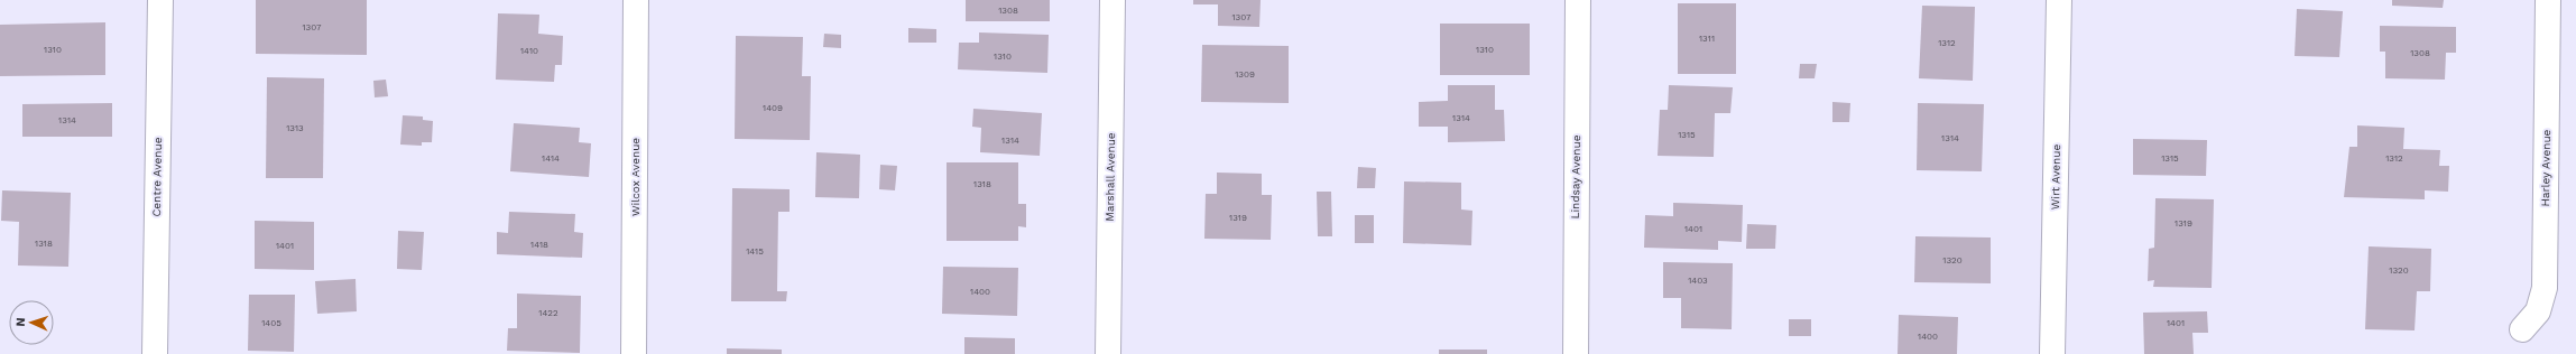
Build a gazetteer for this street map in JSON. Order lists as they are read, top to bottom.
{
  "streets": {
    "street": [
      "Harley Avenue",
      "Centre Avenue",
      "Wilcox Avenue",
      "Marshall Avenue",
      "Lindsay Avenue",
      "Wirt Avenue"
    ]
  },
  "house_numbers": [
    "1308",
    "1307",
    "1307",
    "1311",
    "1312",
    "1310",
    "1310",
    "1410",
    "1308",
    "1310",
    "1309",
    "1409",
    "1314",
    "1314",
    "1313",
    "1315",
    "1314",
    "1314",
    "1414",
    "1315",
    "1312",
    "1318",
    "1319",
    "1319",
    "1401",
    "1318",
    "1418",
    "1401",
    "1415",
    "1320",
    "1320",
    "1403",
    "1400",
    "1422",
    "1405",
    "1401",
    "1400"
  ],
  "north": "left"
}
